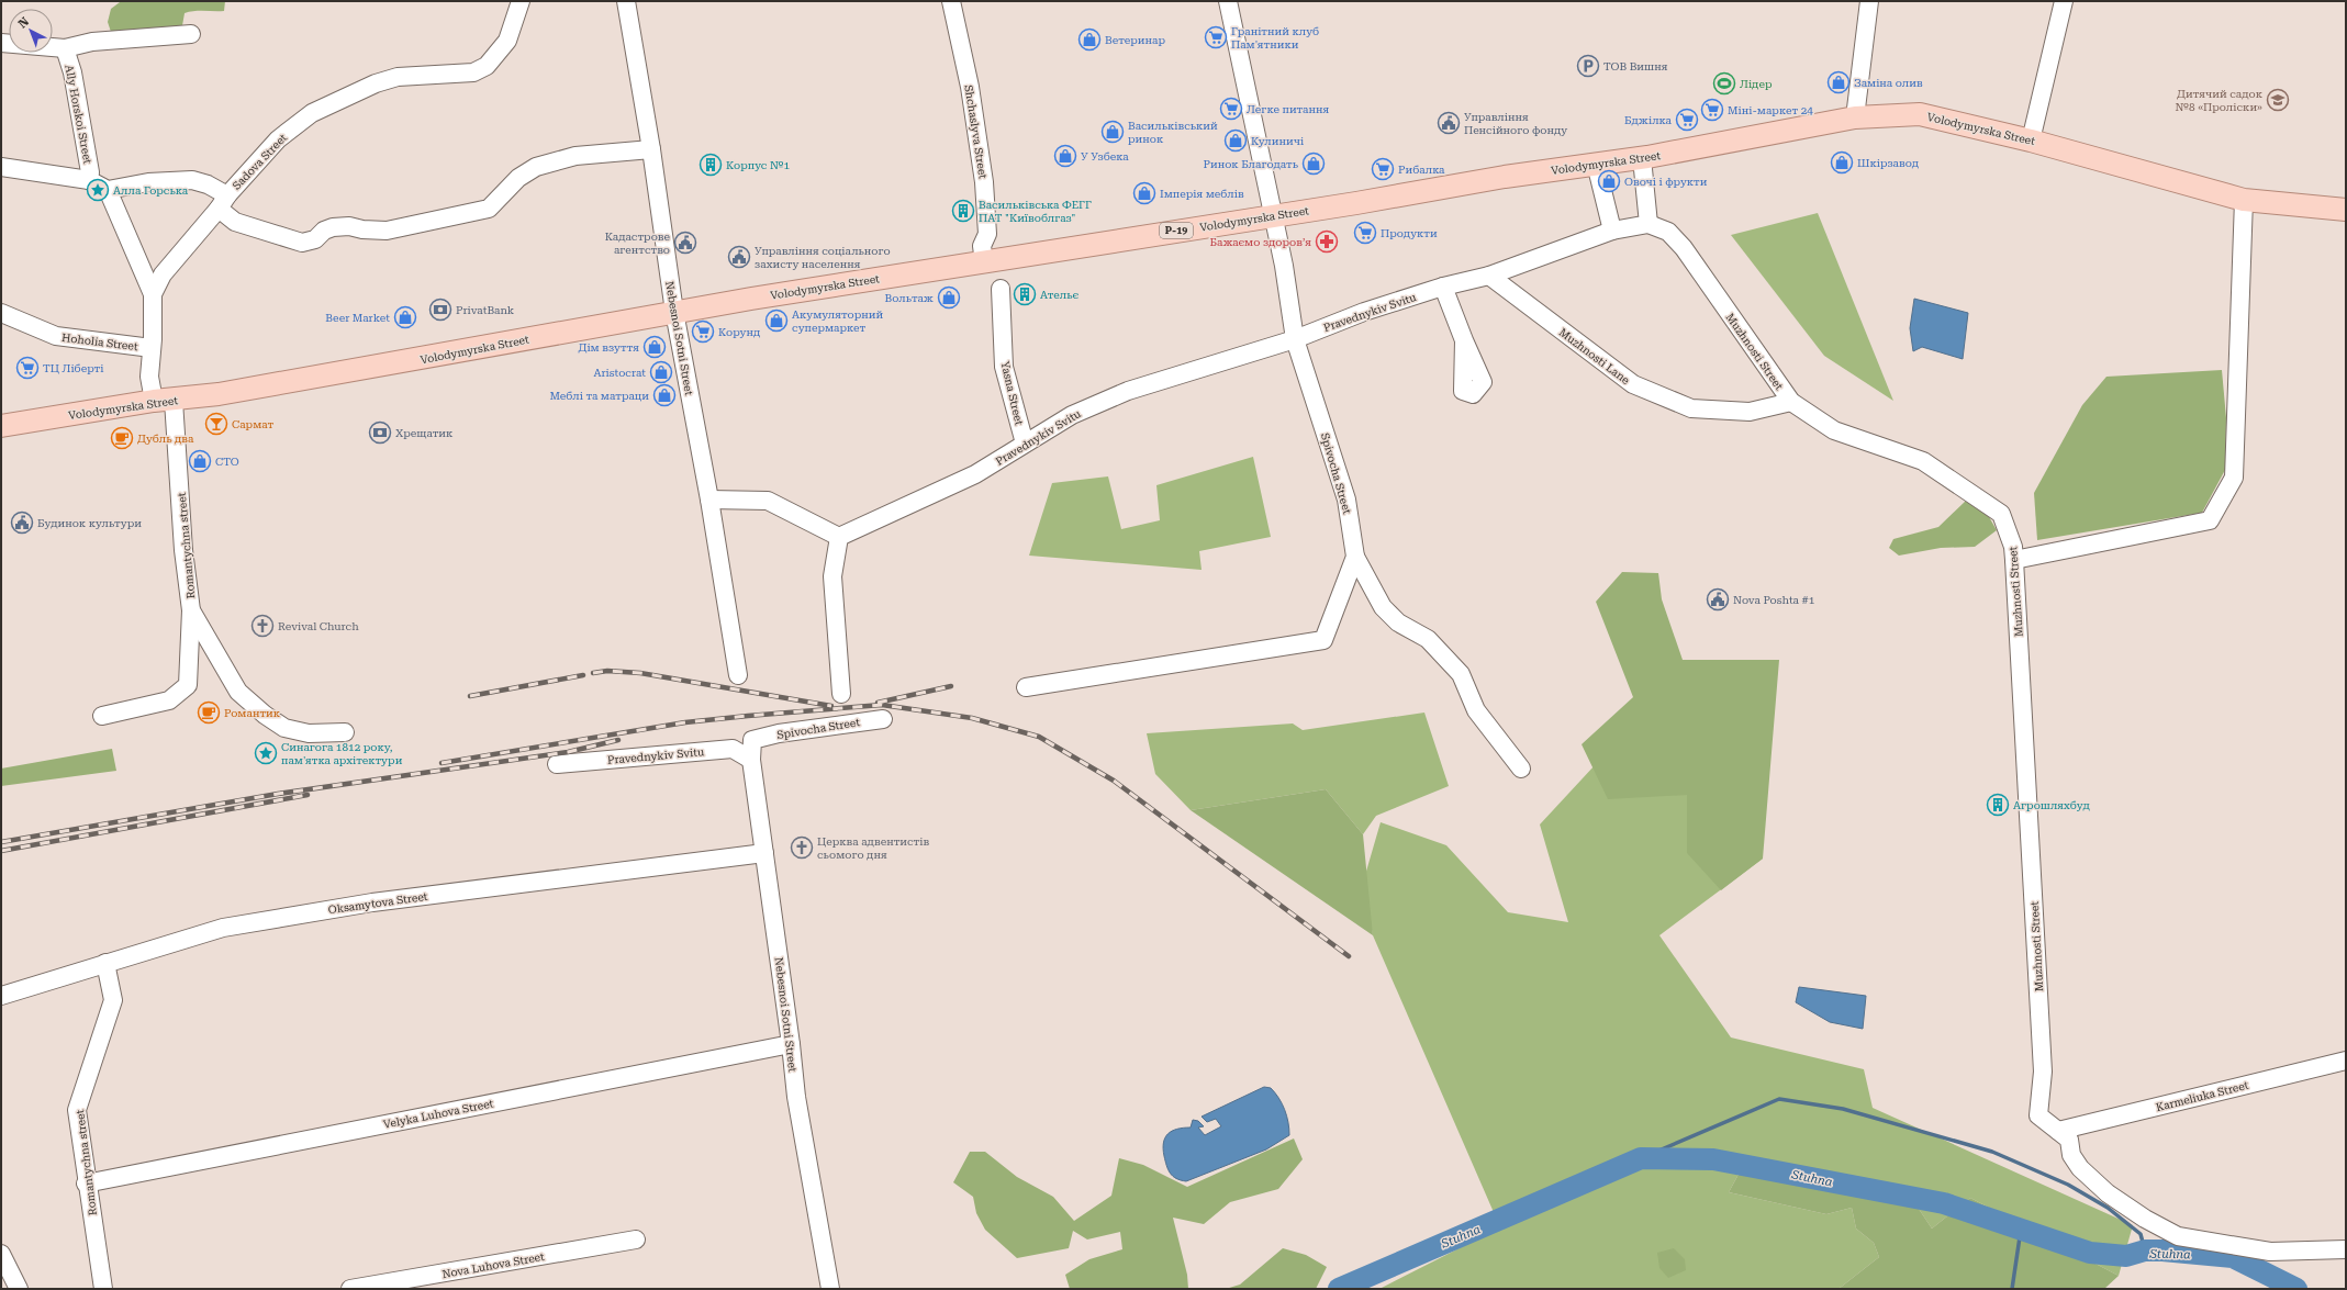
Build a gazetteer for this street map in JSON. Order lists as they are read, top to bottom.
{
  "streets": {
    "main road": ["Volodymyrska Street", "Р-19"],
    "street": [
      "Ally Horskoi Street",
      "Shchaslyva Street",
      "Sadova Street",
      "Pravednykiv Svitu",
      "Nebesnoi Sotni Street",
      "Hoholia Street",
      "Muzhnosti Street",
      "Muzhnosti Lane",
      "Yasna Street",
      "Spivocha Street",
      "Romantychna street",
      "Oksamytova Street",
      "Karmeliuka Street",
      "Velyka Luhova Street",
      "Nova Luhova Street"
    ]
  },
  "crossings": [
    ["Volodymyrska Street", "Shchaslyva Street"],
    ["Volodymyrska Street", "Sadova Street"],
    ["Volodymyrska Street", "Nebesnoi Sotni Street"],
    ["Volodymyrska Street", "Spivocha Street"],
    ["Volodymyrska Street", "Romantychna street"],
    ["Sadova Street", "Hoholia Street"],
    ["Sadova Street", "Romantychna street"],
    ["Pravednykiv Svitu", "Nebesnoi Sotni Street"],
    ["Pravednykiv Svitu", "Muzhnosti Street"],
    ["Pravednykiv Svitu", "Muzhnosti Lane"],
    ["Pravednykiv Svitu", "Yasna Street"],
    ["Pravednykiv Svitu", "Spivocha Street"],
    ["Nebesnoi Sotni Street", "Spivocha Street"],
    ["Nebesnoi Sotni Street", "Oksamytova Street"],
    ["Nebesnoi Sotni Street", "Velyka Luhova Street"],
    ["Muzhnosti Street", "Muzhnosti Lane"],
    ["Muzhnosti Street", "Karmeliuka Street"],
    ["Romantychna street", "Oksamytova Street"],
    ["Romantychna street", "Velyka Luhova Street"]
  ],
  "water": ["Stuhna"],
  "places": {
    "supermarket": [
      "Гранітний клуб Пам'ятники",
      "Легке питання",
      "Міні-маркет 24",
      "Бджілка",
      "Рибалка",
      "Продукти",
      "Корунд",
      "ТЦ Ліберті"
    ],
    "shop": [
      "Ветеринар",
      "Заміна олив",
      "Васильківський ринок",
      "Кулиничі",
      "У Узбека",
      "Шкірзавод",
      "Ринок Благодать",
      "Овочі і фрукти",
      "Імперія меблів",
      "Вольтаж",
      "Beer Market",
      "Акумуляторний супермаркет",
      "Дім взуття",
      "Aristocrat",
      "Меблі та матраци",
      "СТО"
    ],
    "parking": ["ТОВ Вишня"],
    "sports": ["Лідер"],
    "school or university": ["Дитячий садок №8 «Проліски»"],
    "public building": [
      "Управління Пенсійного фонду",
      "Кадастрове агентство",
      "Управління соціального захисту населення",
      "Будинок культури",
      "Nova Poshta #1"
    ],
    "building": [
      "Корпус №1",
      "Васильківська ФЕГГ ПАТ \"Київоблгаз\"",
      "Ательє",
      "Агрошляхбуд"
    ],
    "place": ["Алла Горська", "Синагога 1812 року, пам'ятка архітектури"],
    "pharmacy": ["Бажаємо здоровʼя"],
    "bank": ["PrivatBank", "Хрещатик"],
    "bar": ["Сармат"],
    "cafe": ["Дубль два", "Романтик"],
    "church": ["Revival Church", "Церква адвентистів сьомого дня"]
  },
  "north": "top left"
}
